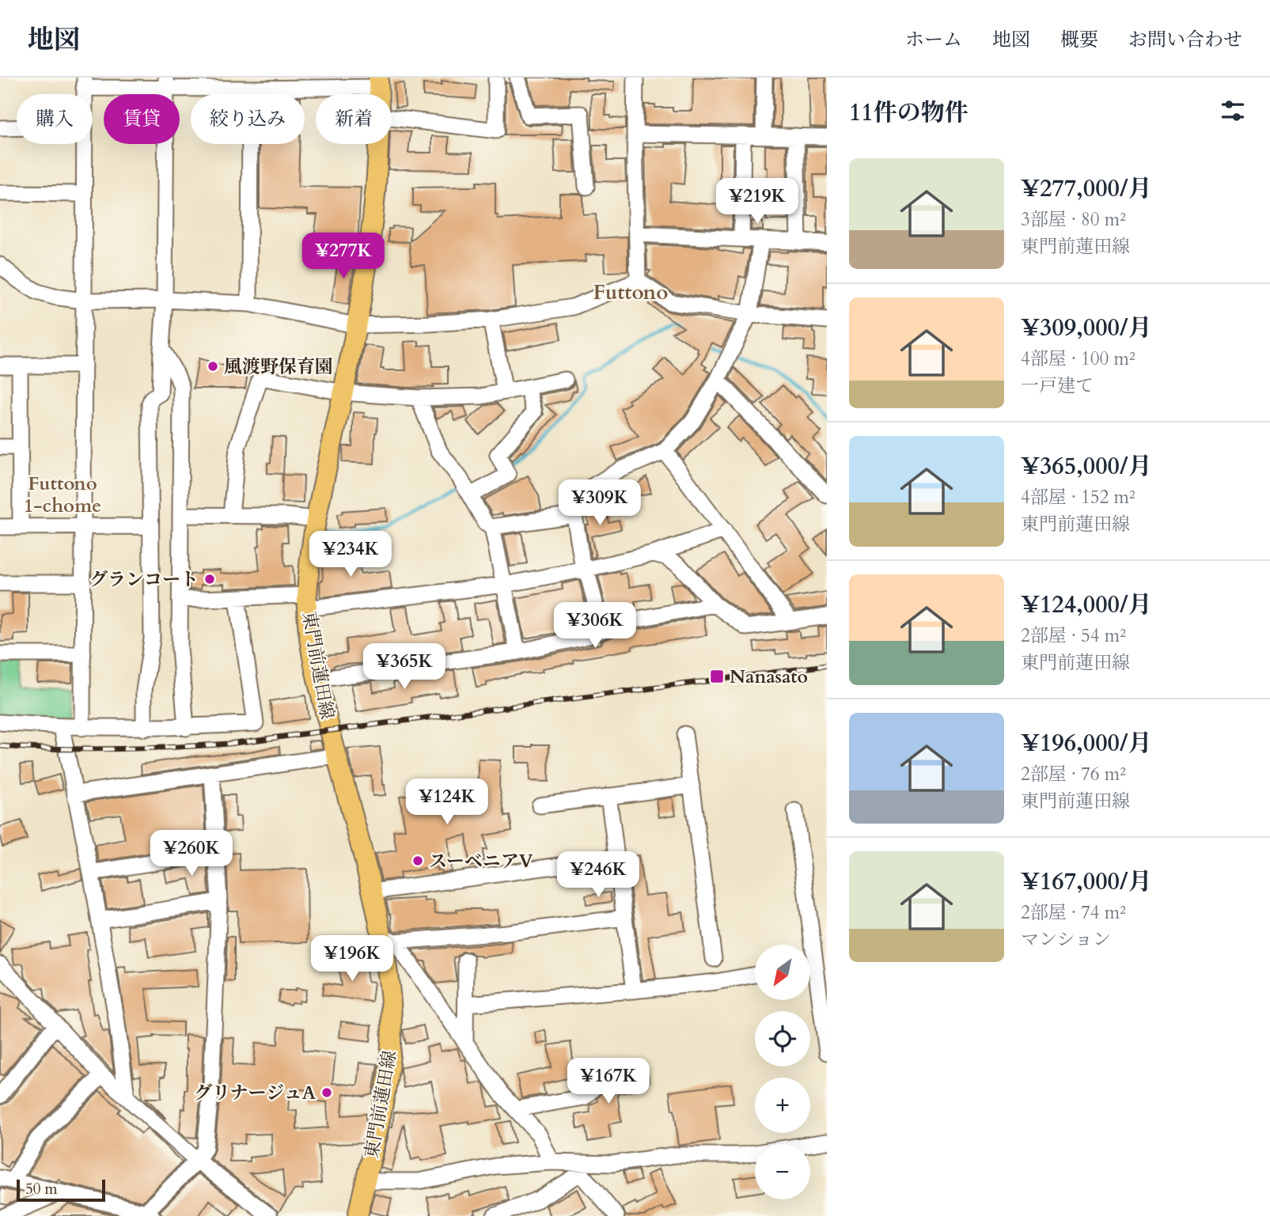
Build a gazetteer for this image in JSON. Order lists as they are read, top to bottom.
{
  "streets": {
    "main road": ["東門前蓮田線"]
  },
  "districts": ["Futtono", "Futtono 1-chome"],
  "places": {
    "other": [
      "風渡野保育園",
      "グランコート",
      "スーベニアV",
      "グリナージュA"
    ],
    "transit": ["Nanasato"]
  },
  "scale_bar": "50 m",
  "north": "bottom left",
  "page": {
    "header": "地図",
    "nav": [
      "ホーム",
      "地図",
      "概要",
      "お問い合わせ"
    ],
    "heading": "11件の物件",
    "chip": [
      "購入",
      "賃貸",
      "絞り込み",
      "新着"
    ],
    "list": [
      {
        "name": "¥277,000/月",
        "note": "3部屋 · 80 m² · 東門前蓮田線"
      },
      {
        "name": "¥309,000/月",
        "note": "4部屋 · 100 m² · 一戸建て"
      },
      {
        "name": "¥365,000/月",
        "note": "4部屋 · 152 m² · 東門前蓮田線"
      },
      {
        "name": "¥124,000/月",
        "note": "2部屋 · 54 m² · 東門前蓮田線"
      },
      {
        "name": "¥196,000/月",
        "note": "2部屋 · 76 m² · 東門前蓮田線"
      },
      {
        "name": "¥167,000/月",
        "note": "2部屋 · 74 m² · マンション"
      }
    ],
    "price": [
      "¥219K",
      "¥277K",
      "¥309K",
      "¥234K",
      "¥306K",
      "¥365K",
      "¥124K",
      "¥260K",
      "¥246K",
      "¥196K",
      "¥167K"
    ],
    "map_buttons": ["+", "−"],
    "scale": "50 m"
  }
}
